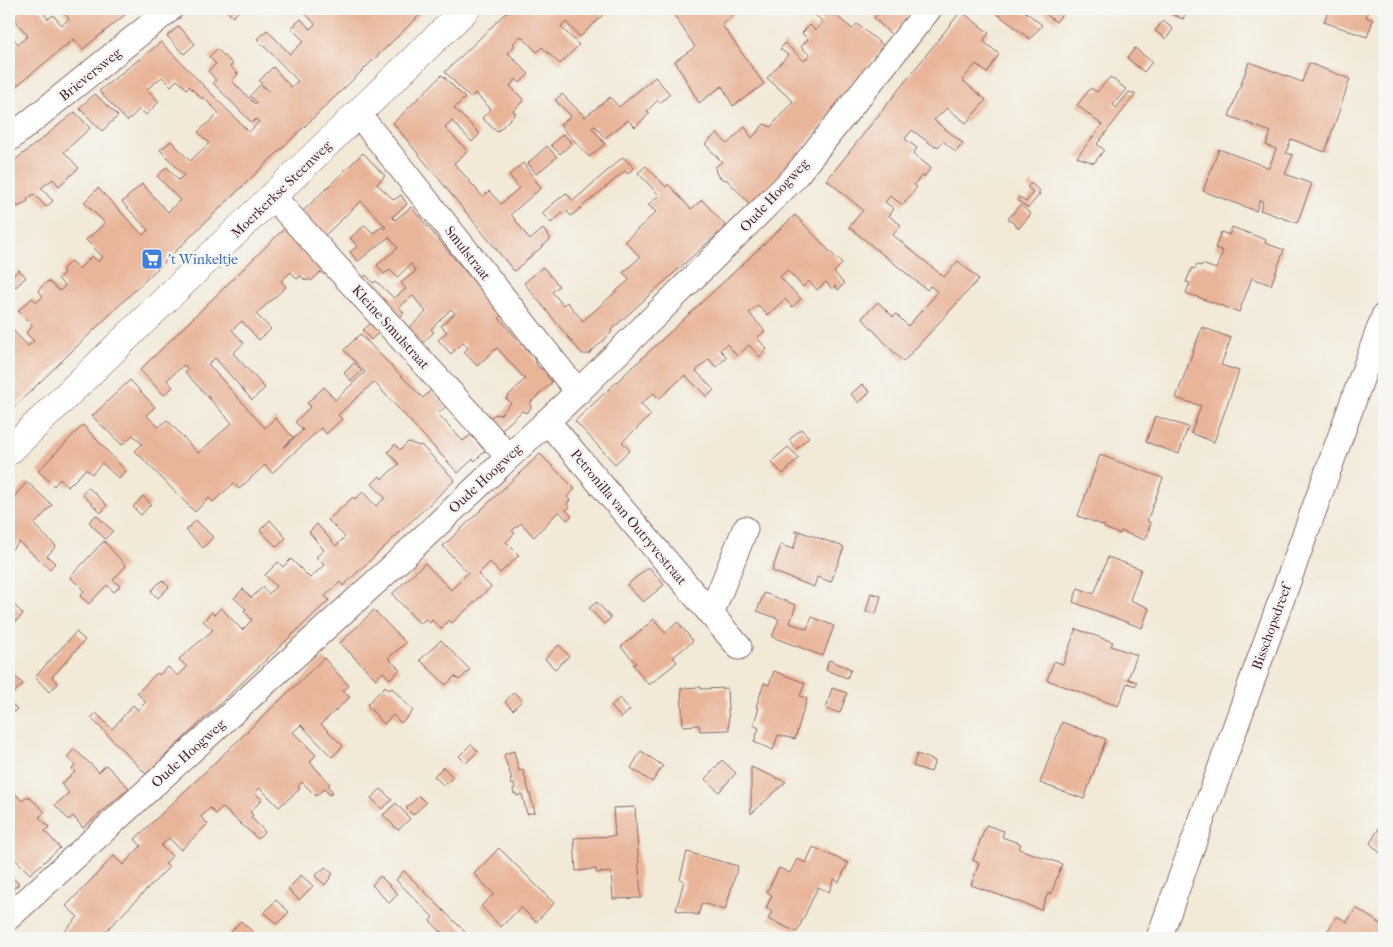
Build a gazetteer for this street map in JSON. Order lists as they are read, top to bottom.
{
  "streets": {
    "street": [
      "Brieversweg",
      "Moerkerkse Steenweg",
      "Oude Hoogweg",
      "Smulstraat",
      "Kleine Smulstraat",
      "Petronilla van Outryvestraat",
      "Bisschopsdreef"
    ]
  },
  "crossings": [
    ["Moerkerkse Steenweg", "Smulstraat"],
    ["Moerkerkse Steenweg", "Kleine Smulstraat"],
    ["Oude Hoogweg", "Smulstraat"],
    ["Oude Hoogweg", "Kleine Smulstraat"],
    ["Oude Hoogweg", "Petronilla van Outryvestraat"]
  ],
  "places": {
    "supermarket": ["'t Winkeltje"]
  }
}
